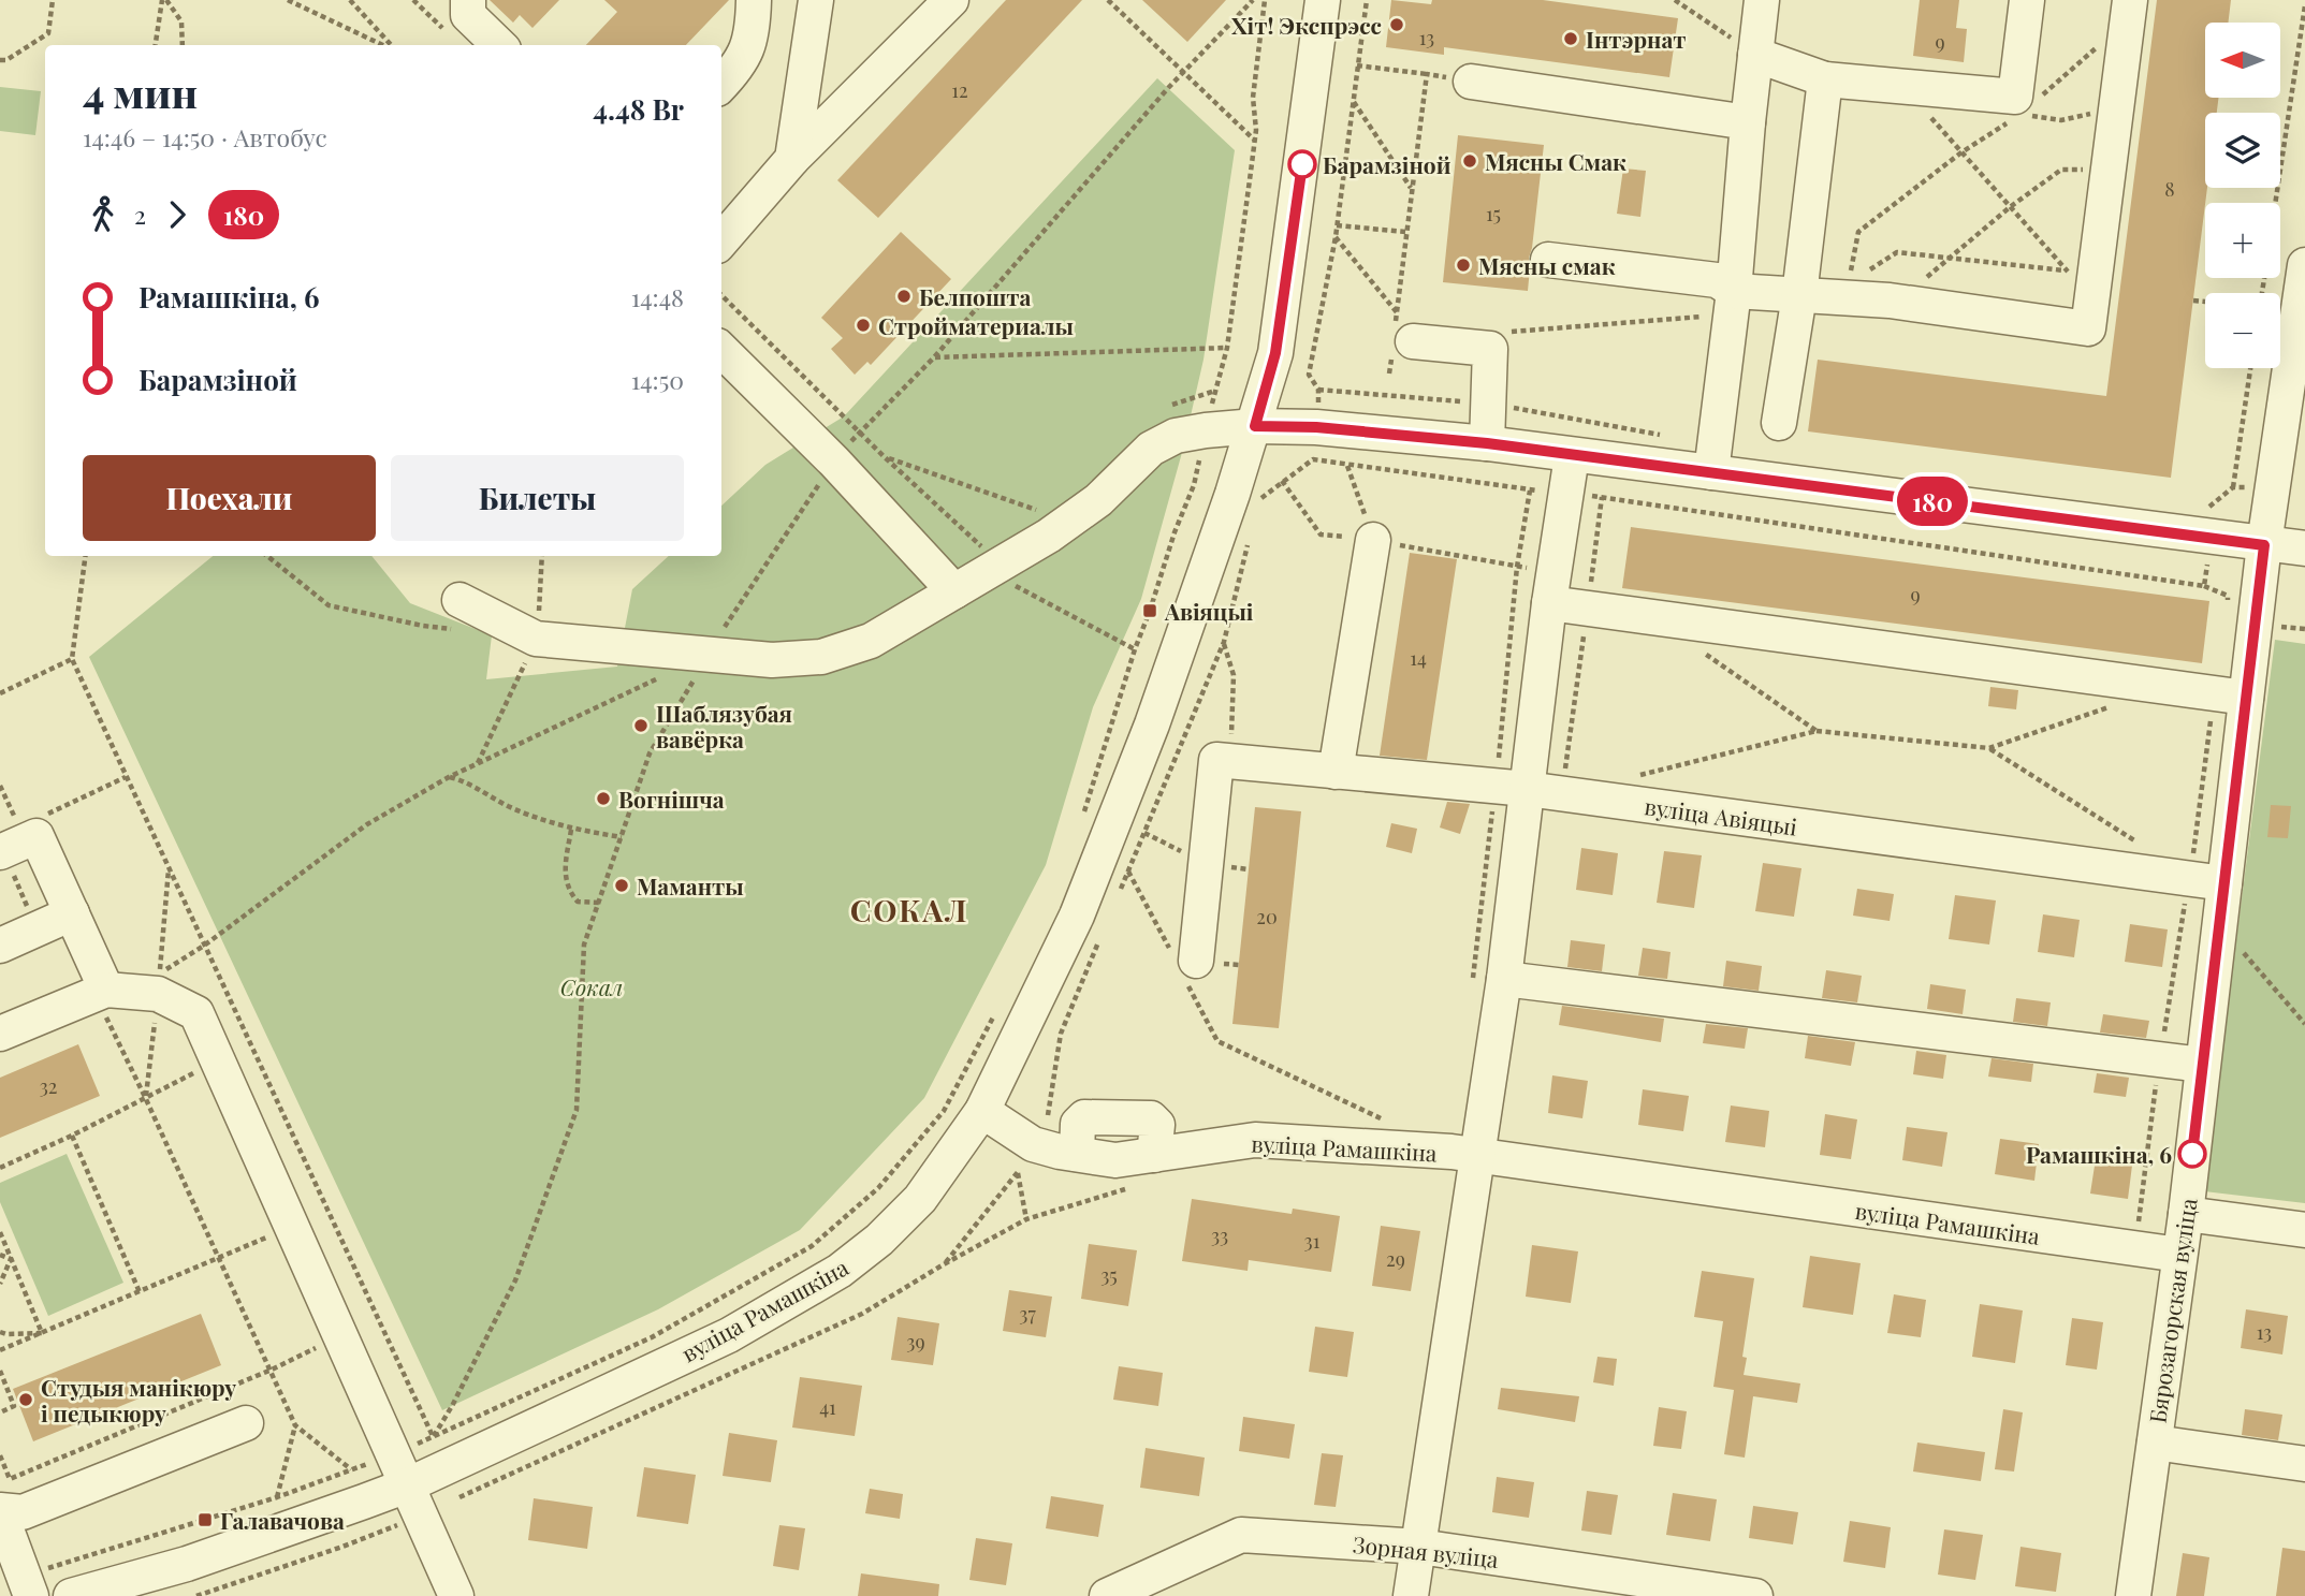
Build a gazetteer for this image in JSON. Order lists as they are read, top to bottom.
{
  "streets": {
    "street": [
      "вуліца Авіяцыі",
      "вуліца Рамашкіна",
      "Бярозагорская вуліца",
      "Зорная вуліца"
    ]
  },
  "crossings": [
    ["вуліца Авіяцыі", "Бярозагорская вуліца"],
    ["вуліца Рамашкіна", "Бярозагорская вуліца"]
  ],
  "districts": ["СОКАЛ"],
  "parks": ["Сокал"],
  "places": {
    "other": [
      "Хіт! Экспрэсс",
      "Інтэрнат",
      "Мясны Смак",
      "Барамзіной",
      "Мясны смак",
      "Белпошта",
      "Стройматериалы",
      "Шаблязубая вавёрка",
      "Вогнішча",
      "Маманты",
      "Рамашкіна, 6",
      "Студыя манікюру і педыкюру"
    ],
    "transit": ["Авіяцыі", "Галавачова"]
  },
  "lines": ["bus line 180"],
  "house_numbers": [
    "13",
    "9",
    "12",
    "8",
    "15",
    "9",
    "14",
    "20",
    "32",
    "33",
    "31",
    "29",
    "35",
    "37",
    "13",
    "39",
    "41"
  ],
  "north": "left",
  "page": {
    "on_map": "180",
    "map_buttons": ["+", "−"],
    "heading": ["4 мин", "14:46 – 14:50 · Автобус", "4.48 Br"],
    "legs": ["2", "180"],
    "list": [
      {
        "name": "Рамашкіна, 6",
        "value": "14:48"
      },
      {
        "name": "Барамзіной",
        "value": "14:50"
      }
    ],
    "buttons": ["Поехали", "Билеты"]
  }
}
